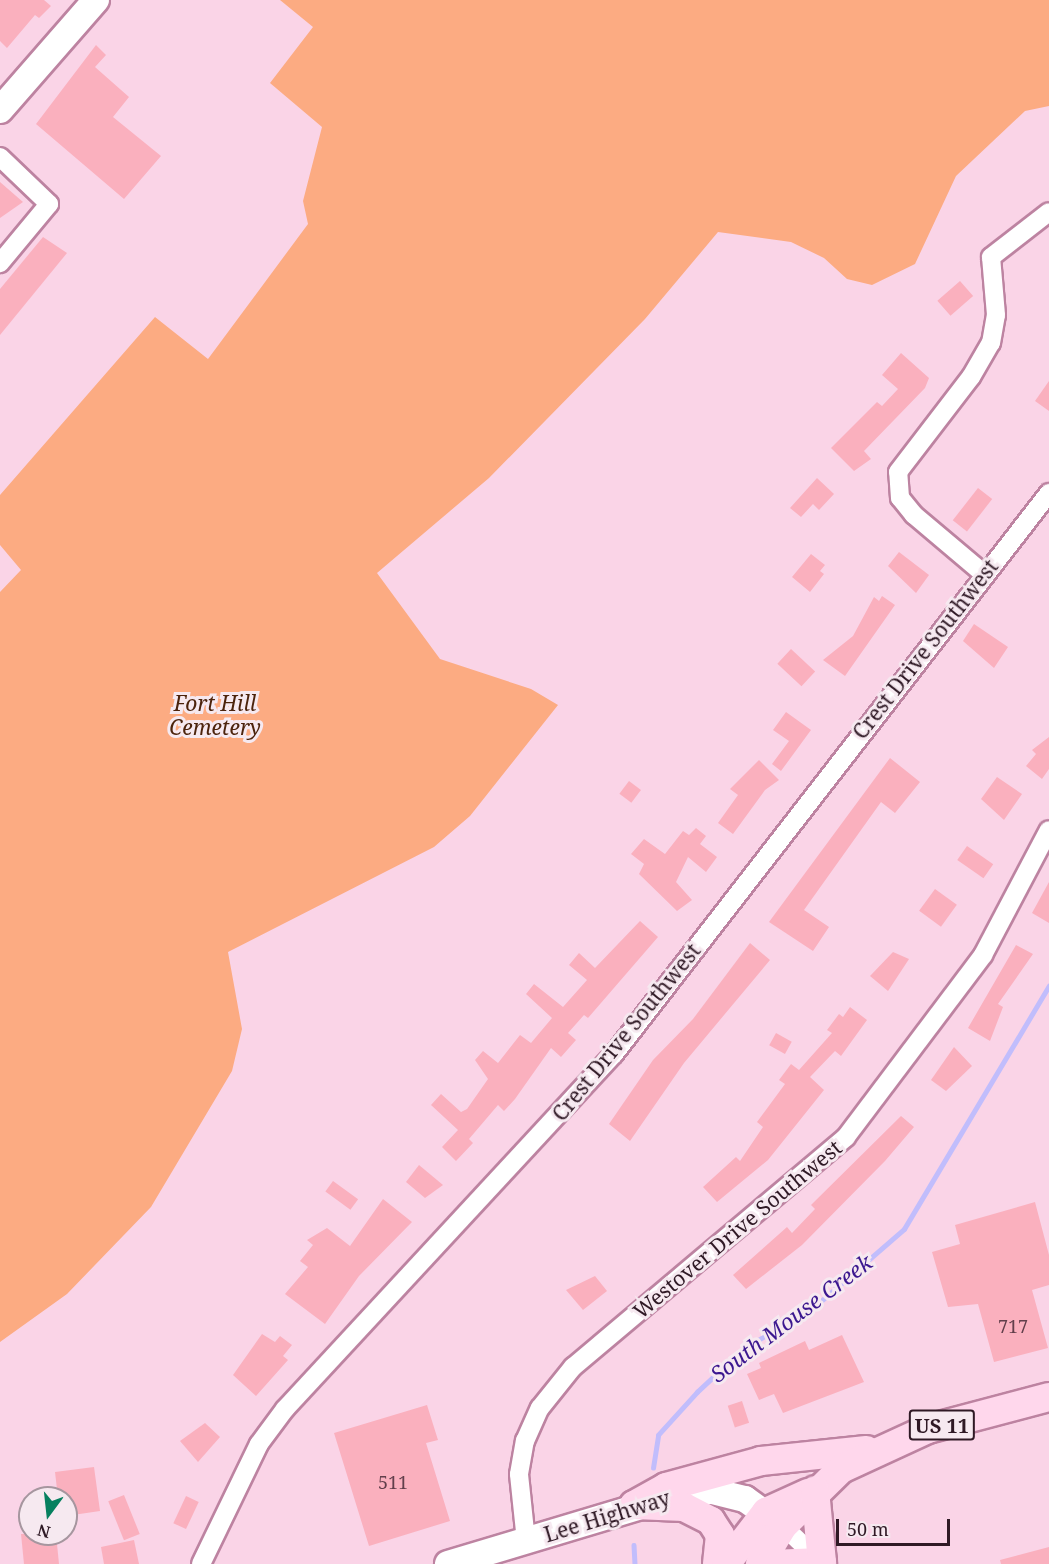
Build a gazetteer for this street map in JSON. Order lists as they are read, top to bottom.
{
  "streets": {
    "main road": ["US 11", "Lee Highway"],
    "street": ["Crest Drive Southwest", "Westover Drive Southwest"]
  },
  "crossings": [
    ["Westover Drive Southwest", "Lee Highway"],
    ["US 11", "Lee Highway"]
  ],
  "water": ["South Mouse Creek"],
  "parks": ["Fort Hill Cemetery"],
  "house_numbers": ["717", "511"],
  "scale_bar": "50 m",
  "north": "bottom"
}
